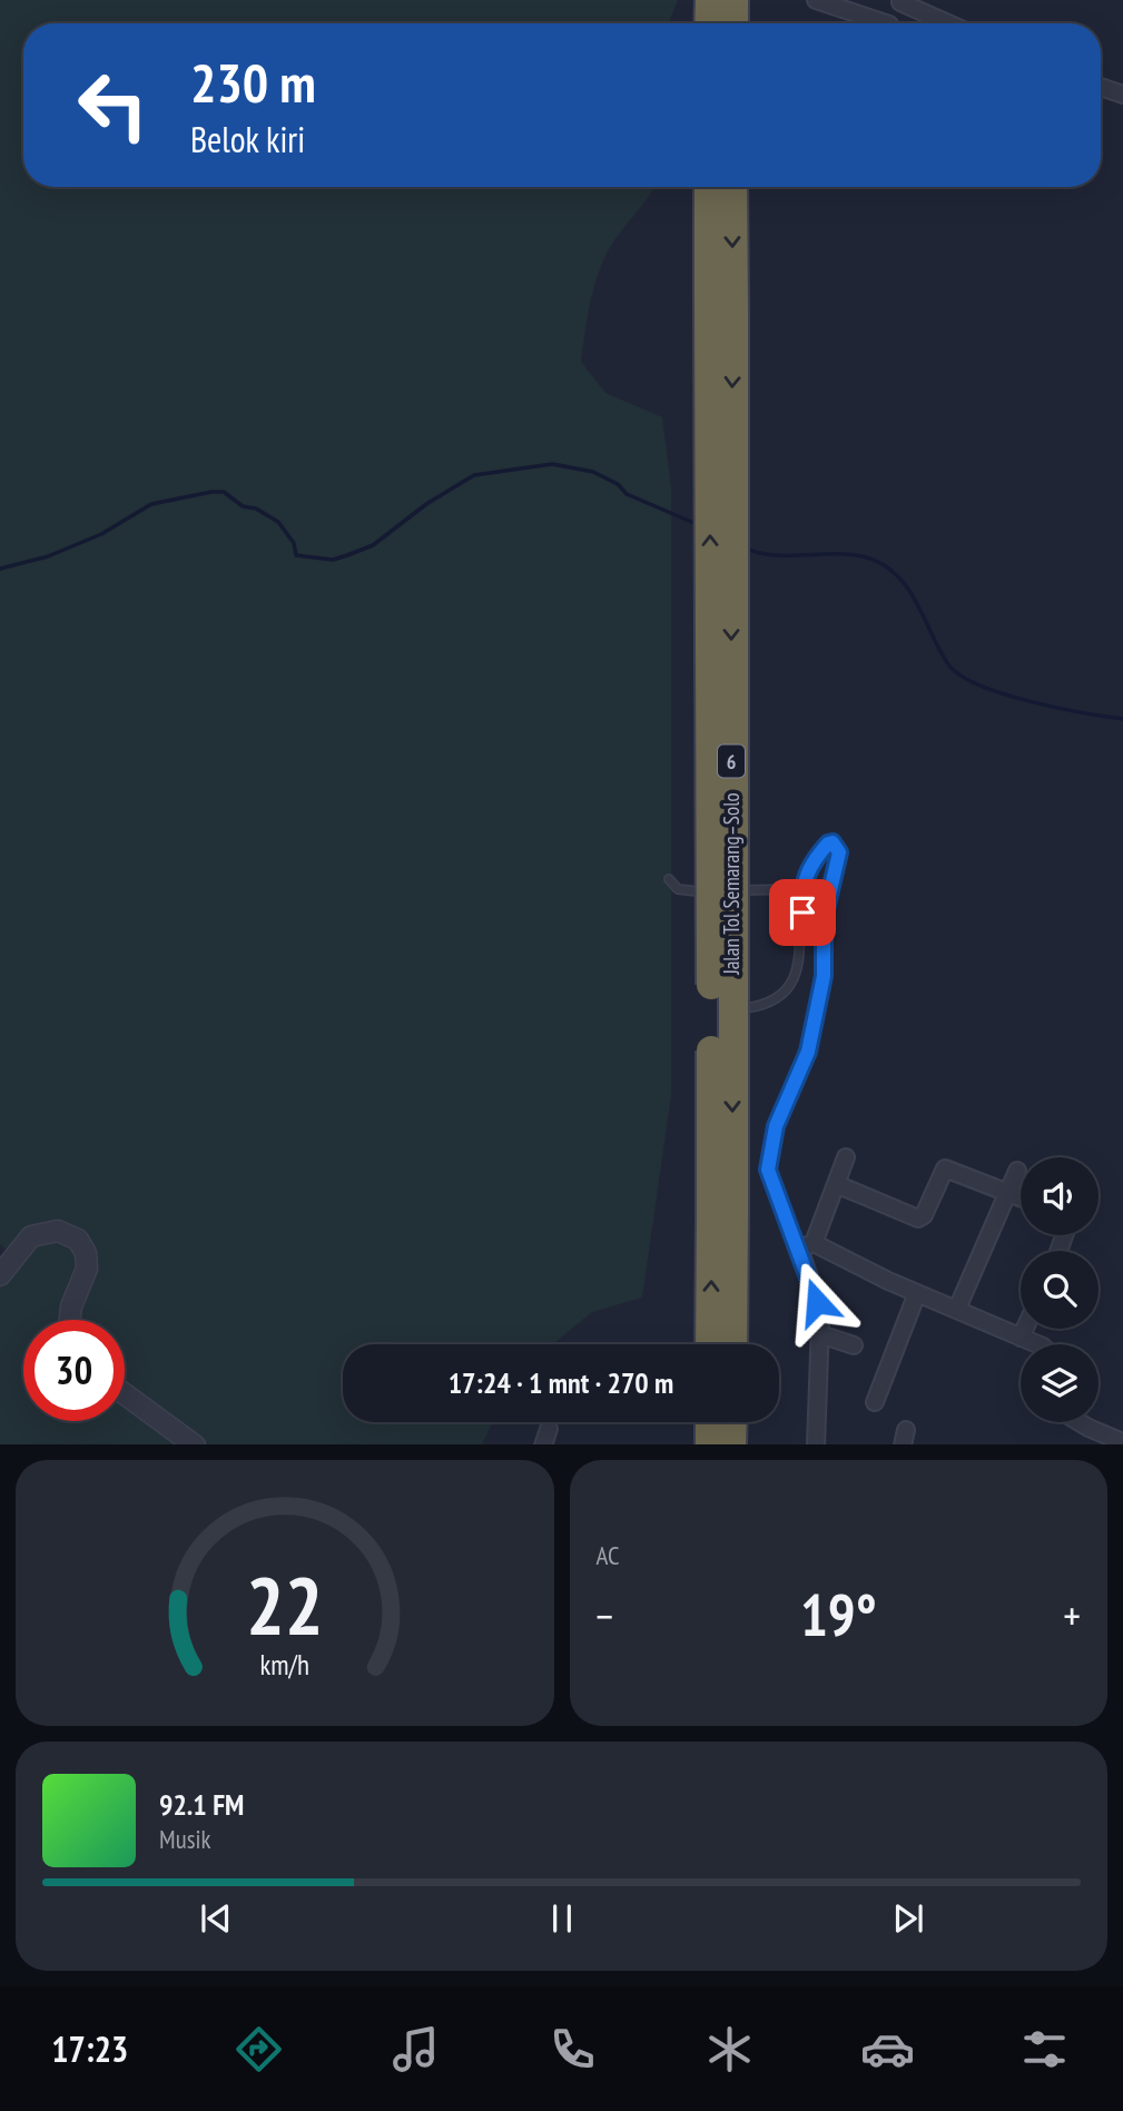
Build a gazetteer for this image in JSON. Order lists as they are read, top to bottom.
{
  "streets": {
    "highway": ["6", "Jalan Tol Semarang–Solo"]
  },
  "page": {
    "turn": ["230 m", "Belok kiri"],
    "limit": "30",
    "trip": "17:24 · 1 mnt · 270 m",
    "tile": "AC",
    "heat": ["−", "19°", "+"],
    "song": ["92.1 FM", "Musik"],
    "tabs": "17:23",
    "gauge": ["22", "km/h"]
  }
}
